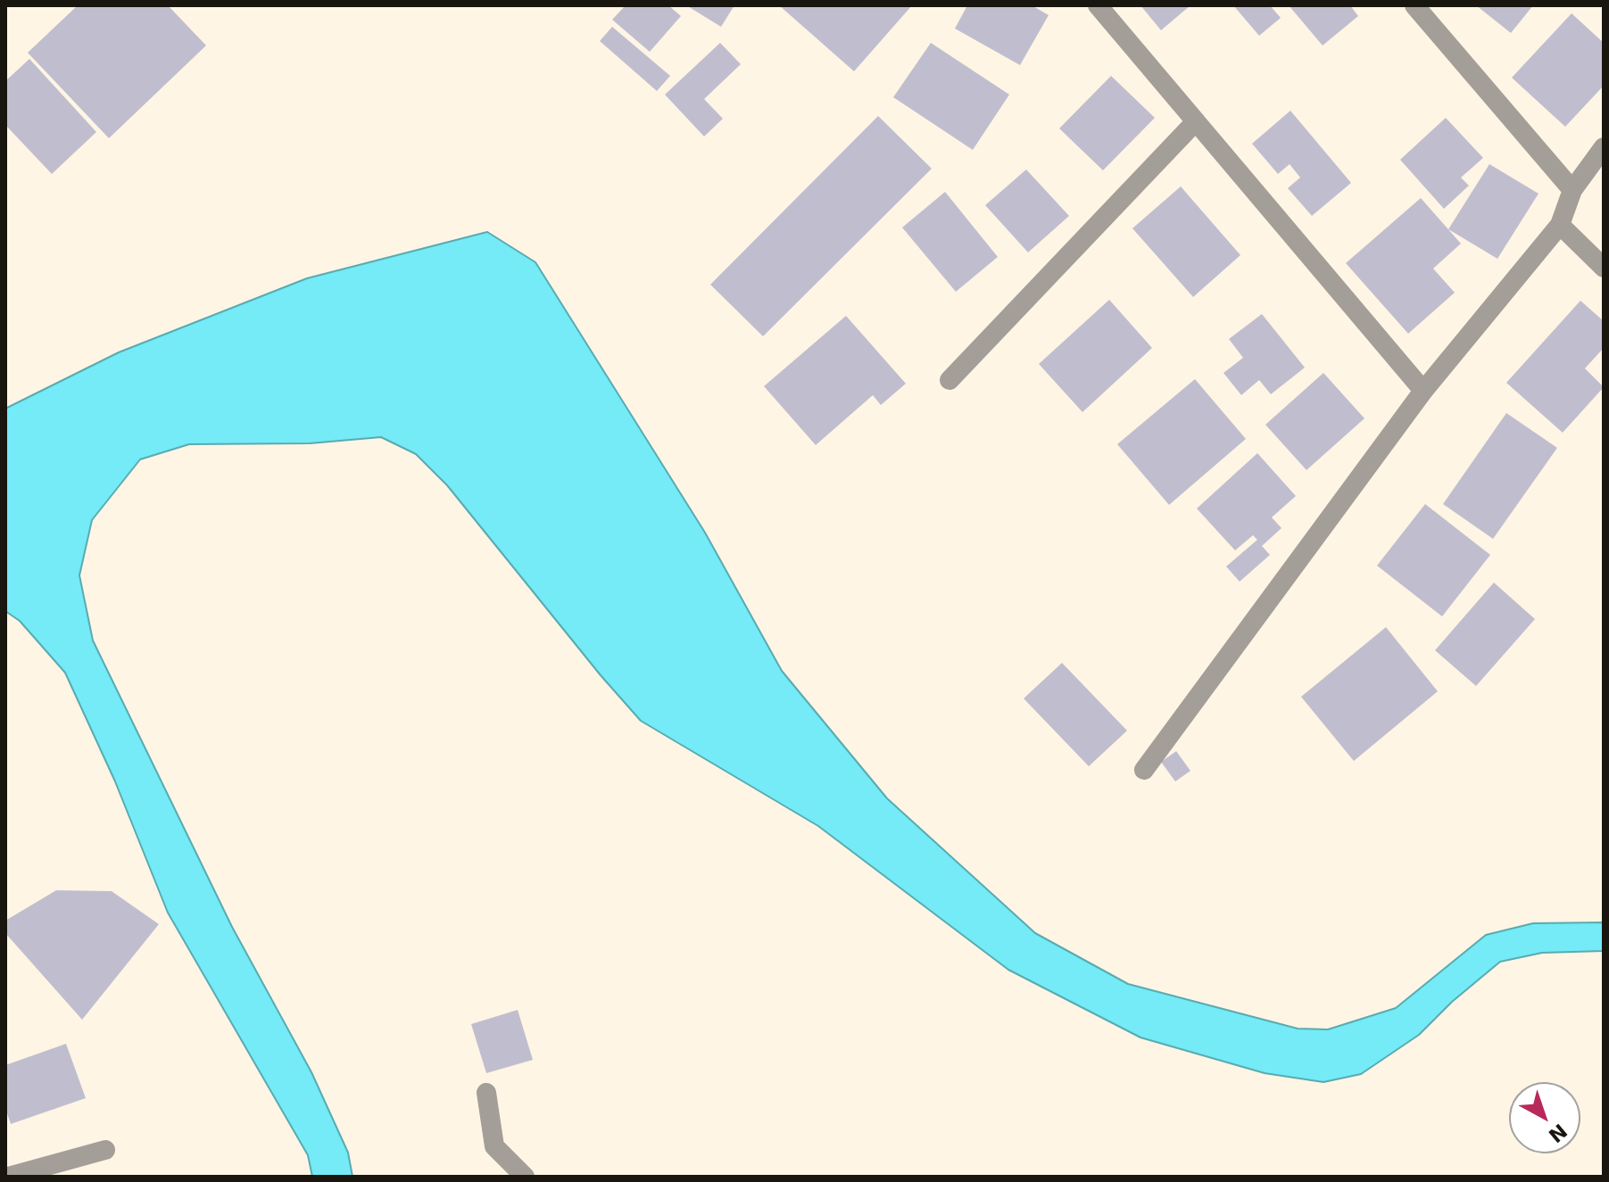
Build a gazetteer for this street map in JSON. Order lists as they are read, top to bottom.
{
  "north": "bottom right"
}
